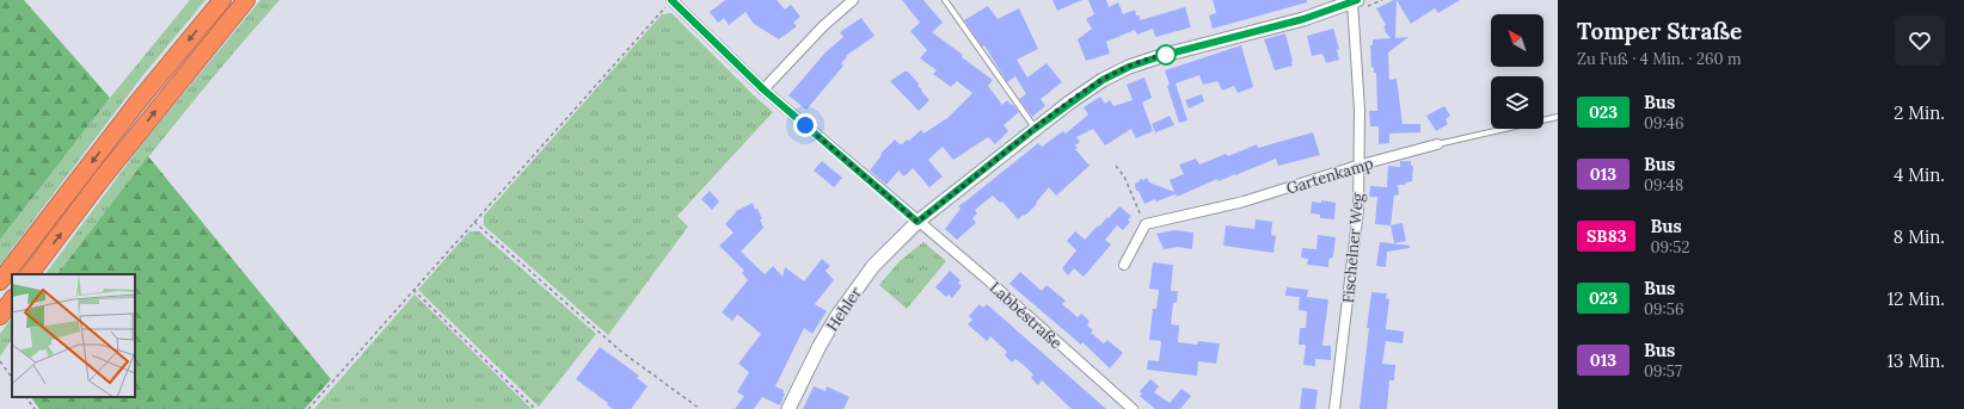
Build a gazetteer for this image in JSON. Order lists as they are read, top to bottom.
{
  "streets": {
    "main road": ["Hehler"],
    "street": ["Gartenkamp", "Fischelner Weg", "Labbéstraße"]
  },
  "crossings": [
    ["Gartenkamp", "Fischelner Weg"],
    ["Fischelner Weg", "Hehler"],
    ["Hehler", "Labbéstraße"]
  ],
  "lines": ["bus line 023"],
  "north": "top left",
  "page": {
    "heading": ["Tomper Straße", "Zu Fuß · 4 Min. · 260 m"],
    "list": [
      {
        "mark": "023",
        "name": "Bus",
        "note": "09:46",
        "value": "2 Min."
      },
      {
        "mark": "013",
        "name": "Bus",
        "note": "09:48",
        "value": "4 Min."
      },
      {
        "mark": "SB83",
        "name": "Bus",
        "note": "09:52",
        "value": "8 Min."
      },
      {
        "mark": "023",
        "name": "Bus",
        "note": "09:56",
        "value": "12 Min."
      },
      {
        "mark": "013",
        "name": "Bus",
        "note": "09:57",
        "value": "13 Min."
      }
    ]
  }
}
